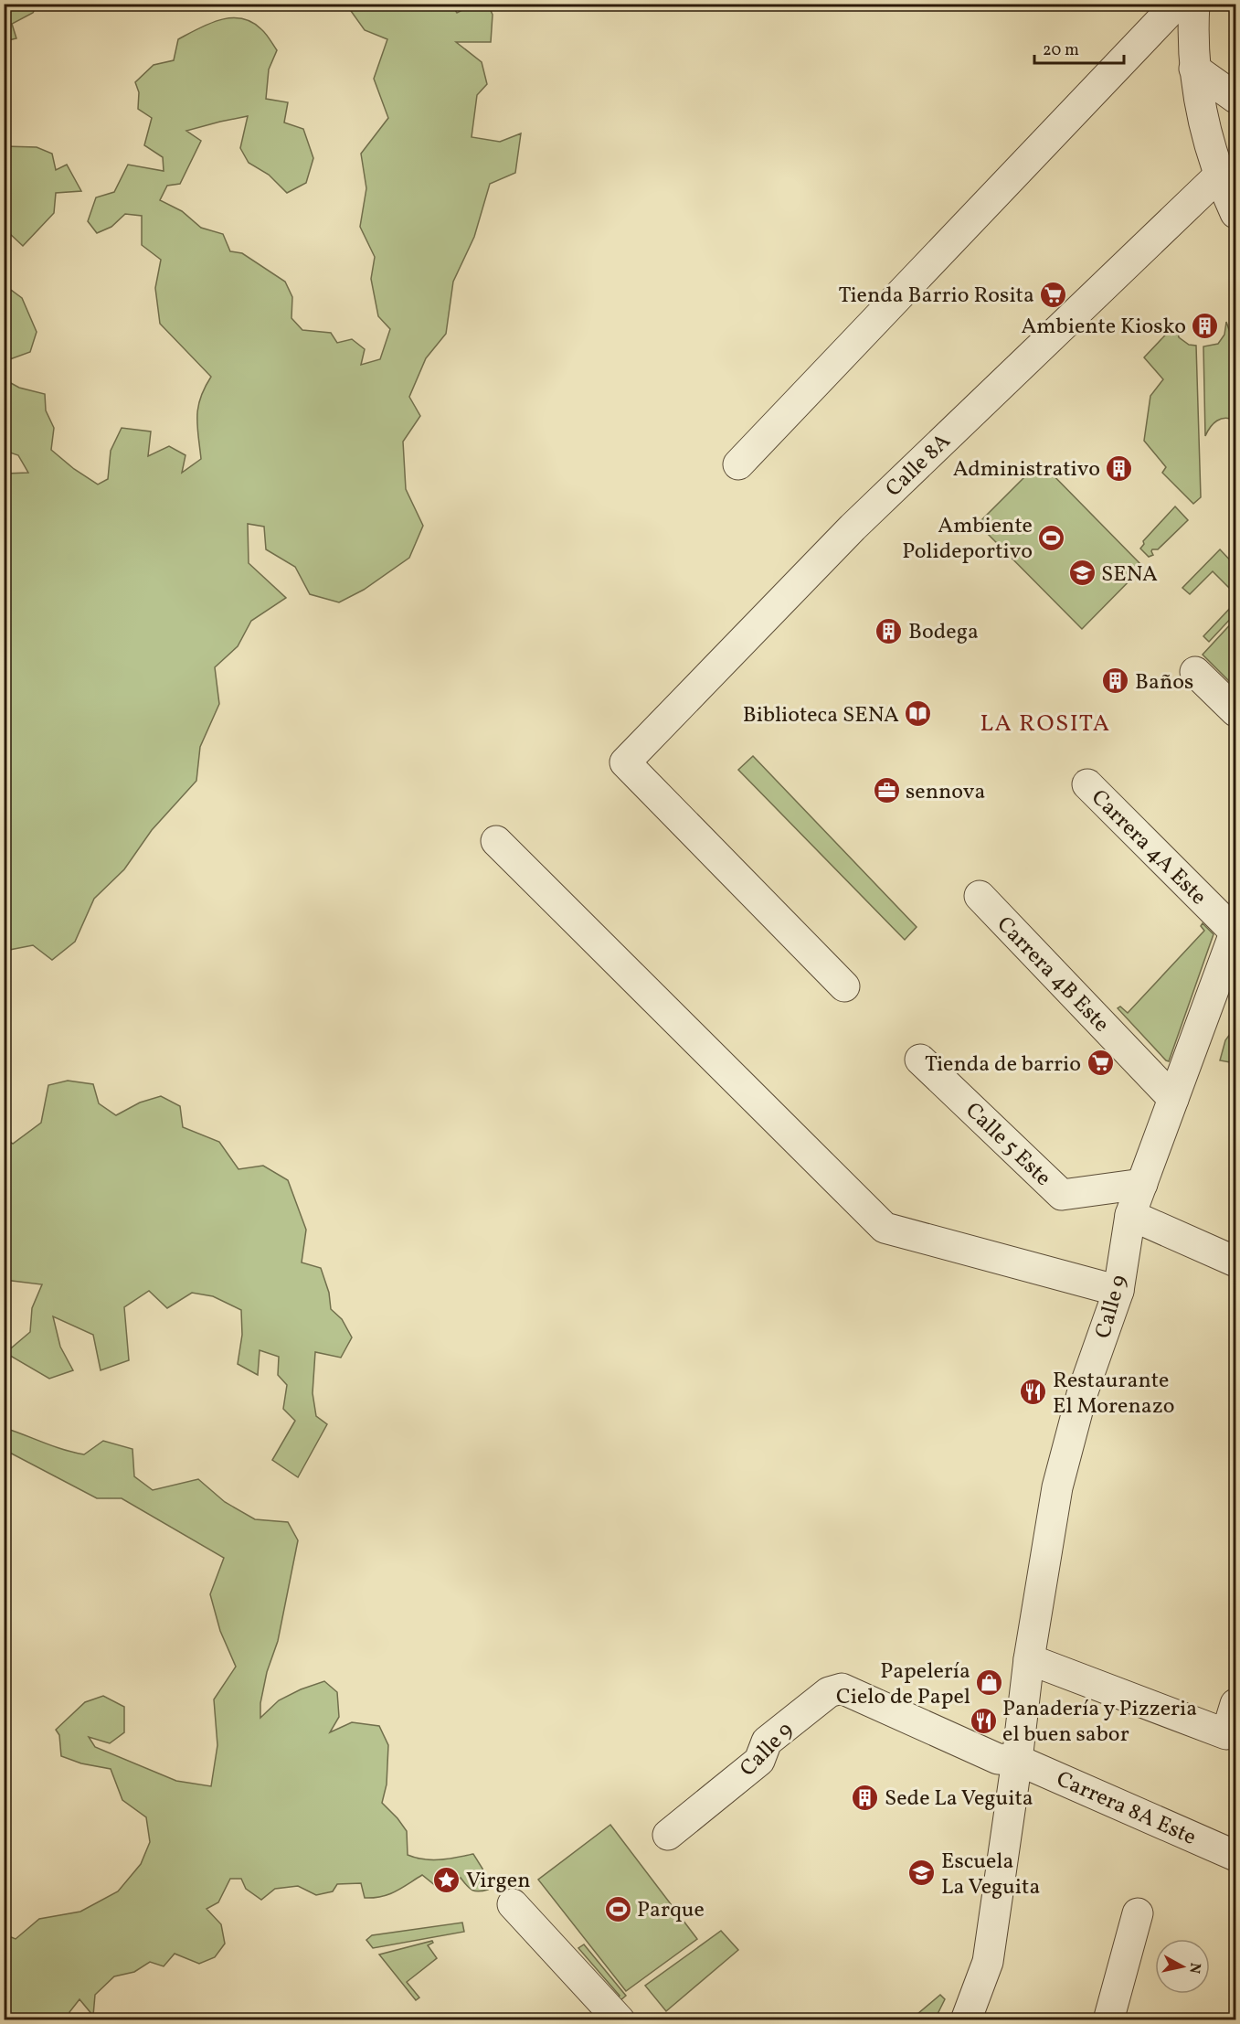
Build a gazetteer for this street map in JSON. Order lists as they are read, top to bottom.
{
  "streets": {
    "street": [
      "Calle 8A",
      "Carrera 4A Este",
      "Carrera 4B Este",
      "Calle 5 Este",
      "Calle 9",
      "Carrera 8A Este"
    ]
  },
  "crossings": [
    ["Carrera 4A Este", "Calle 9"],
    ["Carrera 4B Este", "Calle 9"],
    ["Calle 5 Este", "Calle 9"],
    ["Calle 9", "Carrera 8A Este"]
  ],
  "districts": ["LA ROSITA"],
  "places": {
    "supermarket": ["Tienda Barrio Rosita", "Tienda de barrio"],
    "building": [
      "Ambiente Kiosko",
      "Administrativo",
      "Bodega",
      "Baños",
      "Sede La Veguita"
    ],
    "sports": ["Ambiente Polideportivo", "Parque"],
    "school or university": ["SENA", "Escuela La Veguita"],
    "library": ["Biblioteca SENA"],
    "office": ["sennova"],
    "restaurant": ["Restaurante El Morenazo", "Panadería y Pizzeria el buen sabor"],
    "shop": ["Papelería Cielo de Papel"],
    "place": ["Virgen"]
  },
  "scale_bar": "20 m",
  "north": "right"
}
